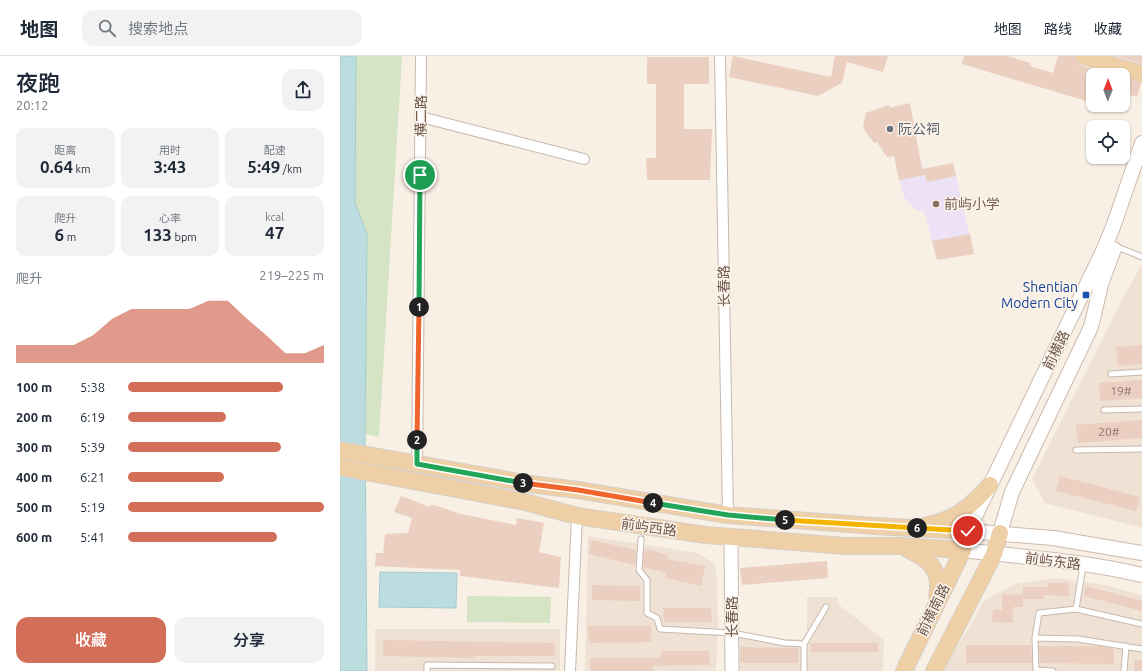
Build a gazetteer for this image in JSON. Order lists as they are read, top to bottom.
{
  "streets": {
    "main road": [
      "前横路",
      "前屿西路",
      "前屿东路",
      "前横南路"
    ],
    "street": ["横二路", "长春路"]
  },
  "crossings": [
    ["横二路", "前屿西路"],
    ["长春路", "前屿西路"],
    ["前横路", "前屿西路"],
    ["前横路", "前屿东路"],
    ["前横路", "前横南路"],
    ["前屿西路", "前屿东路"],
    ["前屿西路", "前横南路"],
    ["前屿东路", "前横南路"]
  ],
  "places": {
    "other": ["阮公祠", "前屿小学"],
    "transit": ["Shentian Modern City"]
  },
  "house_numbers": ["19#", "20#"],
  "north": "top",
  "page": {
    "header": "地图",
    "search": "搜索地点",
    "nav": ["地图", "路线", "收藏"],
    "heading": ["夜跑", "20:12"],
    "stats": [
      ["距离", "0.64 km"],
      ["用时", "3:43"],
      ["配速", "5:49 /km"],
      ["爬升", "6 m"],
      ["心率", "133 bpm"],
      ["kcal", "47"]
    ],
    "chart": ["爬升", "219–225 m"],
    "pins": [
      "1",
      "2",
      "3",
      "4",
      "5",
      "6"
    ],
    "list": [
      {
        "name": "100 m",
        "note": "5:38"
      },
      {
        "name": "200 m",
        "note": "6:19"
      },
      {
        "name": "300 m",
        "note": "5:39"
      },
      {
        "name": "400 m",
        "note": "6:21"
      },
      {
        "name": "500 m",
        "note": "5:19"
      },
      {
        "name": "600 m",
        "note": "5:41"
      }
    ],
    "buttons": ["收藏", "分享"]
  }
}
